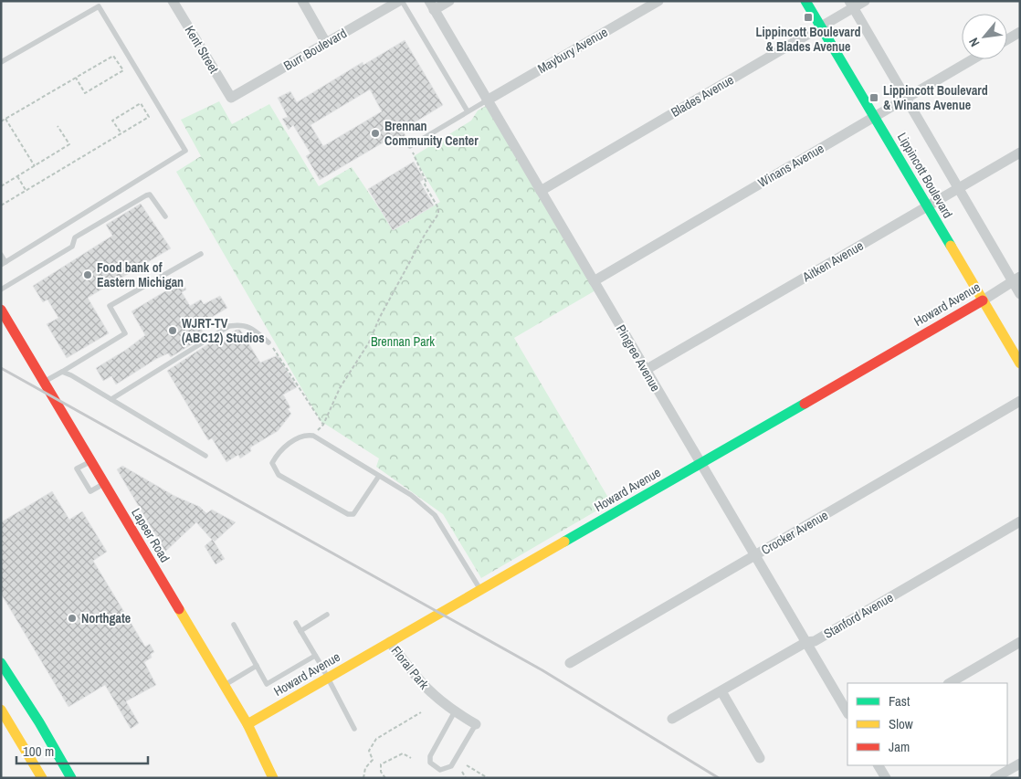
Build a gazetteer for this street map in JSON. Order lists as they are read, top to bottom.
{
  "streets": {
    "main road": ["Lippincott Boulevard", "Howard Avenue", "Lapeer Road"],
    "street": [
      "Kent Street",
      "Burr Boulevard",
      "Maybury Avenue",
      "Blades Avenue",
      "Winans Avenue",
      "Aitken Avenue",
      "Pingree Avenue",
      "Crocker Avenue",
      "Stanford Avenue",
      "Floral Park"
    ]
  },
  "crossings": [
    ["Kent Street", "Burr Boulevard"],
    ["Maybury Avenue", "Pingree Avenue"],
    ["Blades Avenue", "Lippincott Boulevard"],
    ["Blades Avenue", "Pingree Avenue"],
    ["Winans Avenue", "Lippincott Boulevard"],
    ["Winans Avenue", "Pingree Avenue"],
    ["Lippincott Boulevard", "Aitken Avenue"],
    ["Lippincott Boulevard", "Howard Avenue"],
    ["Aitken Avenue", "Pingree Avenue"],
    ["Howard Avenue", "Pingree Avenue"],
    ["Howard Avenue", "Lapeer Road"],
    ["Howard Avenue", "Floral Park"],
    ["Pingree Avenue", "Crocker Avenue"],
    ["Pingree Avenue", "Stanford Avenue"]
  ],
  "parks": ["Brennan Park"],
  "places": {
    "transit": ["Lippincott Boulevard & Blades Avenue", "Lippincott Boulevard & Winans Avenue"],
    "other": [
      "Brennan Community Center",
      "Food bank of Eastern Michigan",
      "WJRT-TV (ABC12) Studios",
      "Northgate"
    ]
  },
  "legend": ["Fast", "Slow", "Jam"],
  "scale_bar": "100 m",
  "north": "bottom left"
}
